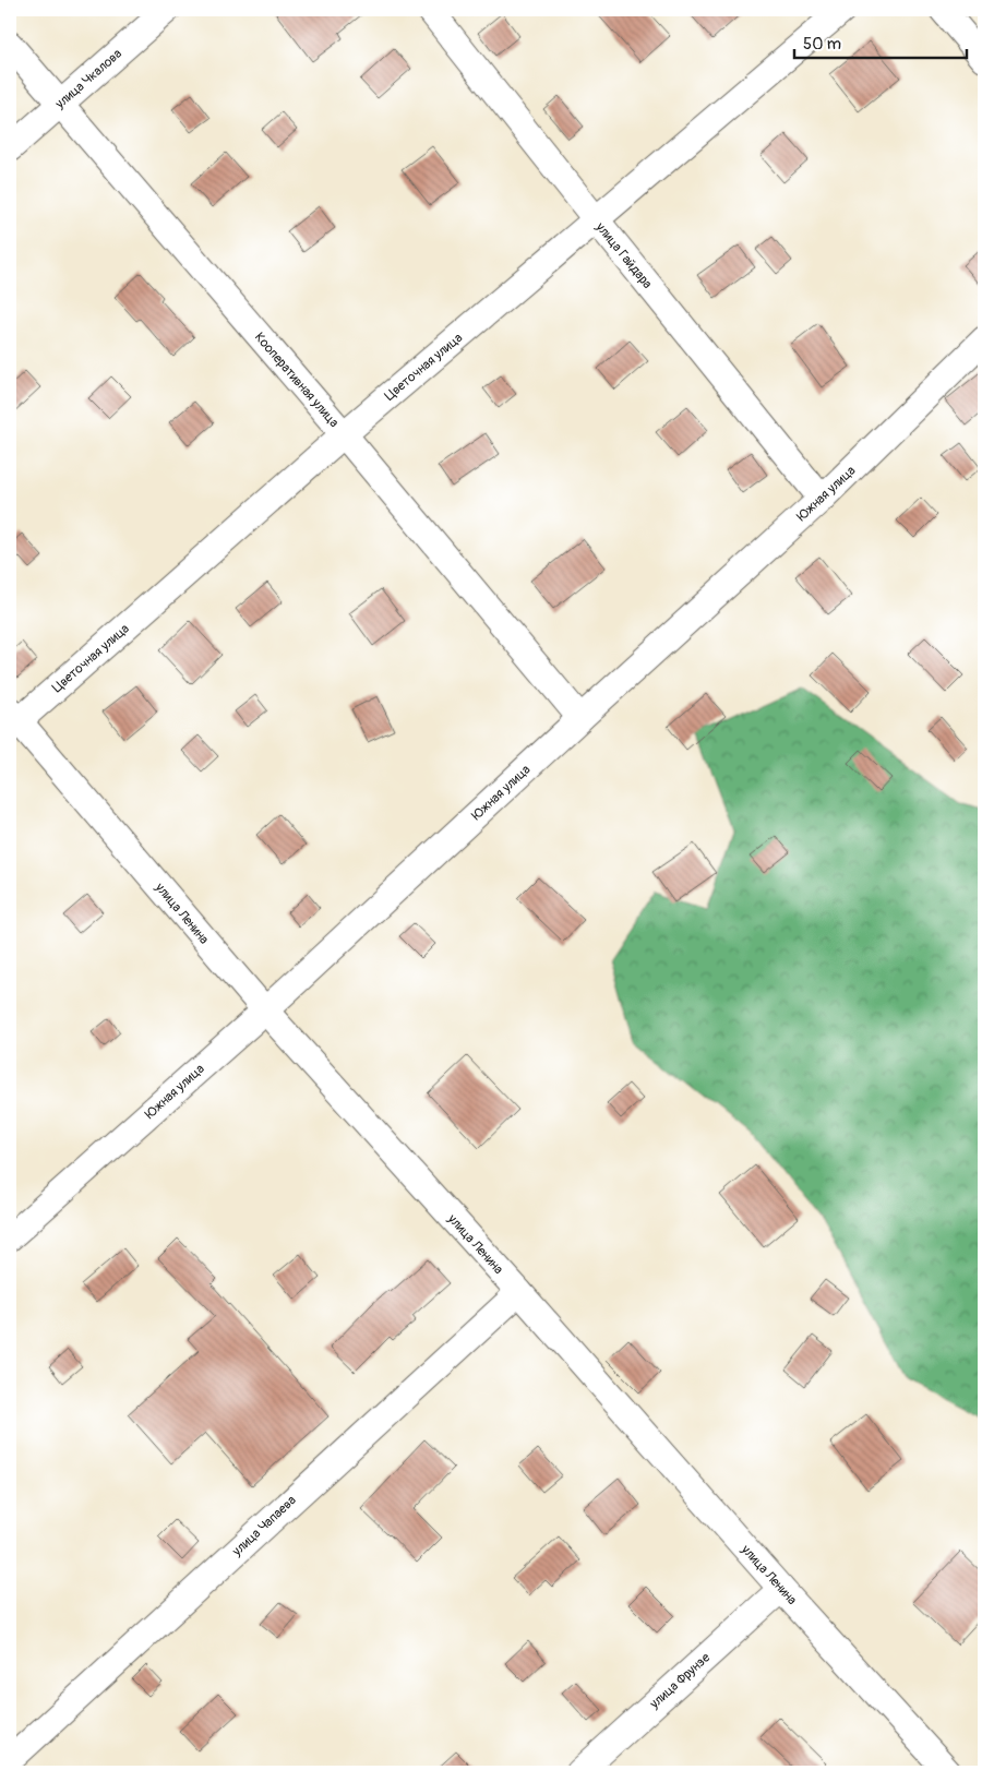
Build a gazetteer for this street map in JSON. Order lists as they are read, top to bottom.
{
  "streets": {
    "street": [
      "улица Чкалова",
      "улица Гайдара",
      "Цветочная улица",
      "Кооперативная улица",
      "Южная улица",
      "улица Ленина",
      "улица Чапаева",
      "улица Фрунзе"
    ]
  },
  "crossings": [
    ["улица Чкалова", "Кооперативная улица"],
    ["улица Гайдара", "Цветочная улица"],
    ["улица Гайдара", "Южная улица"],
    ["Цветочная улица", "Кооперативная улица"],
    ["Цветочная улица", "улица Ленина"],
    ["Кооперативная улица", "Южная улица"],
    ["Южная улица", "улица Ленина"],
    ["улица Ленина", "улица Чапаева"],
    ["улица Ленина", "улица Фрунзе"]
  ],
  "scale_bar": "50 m"
}
